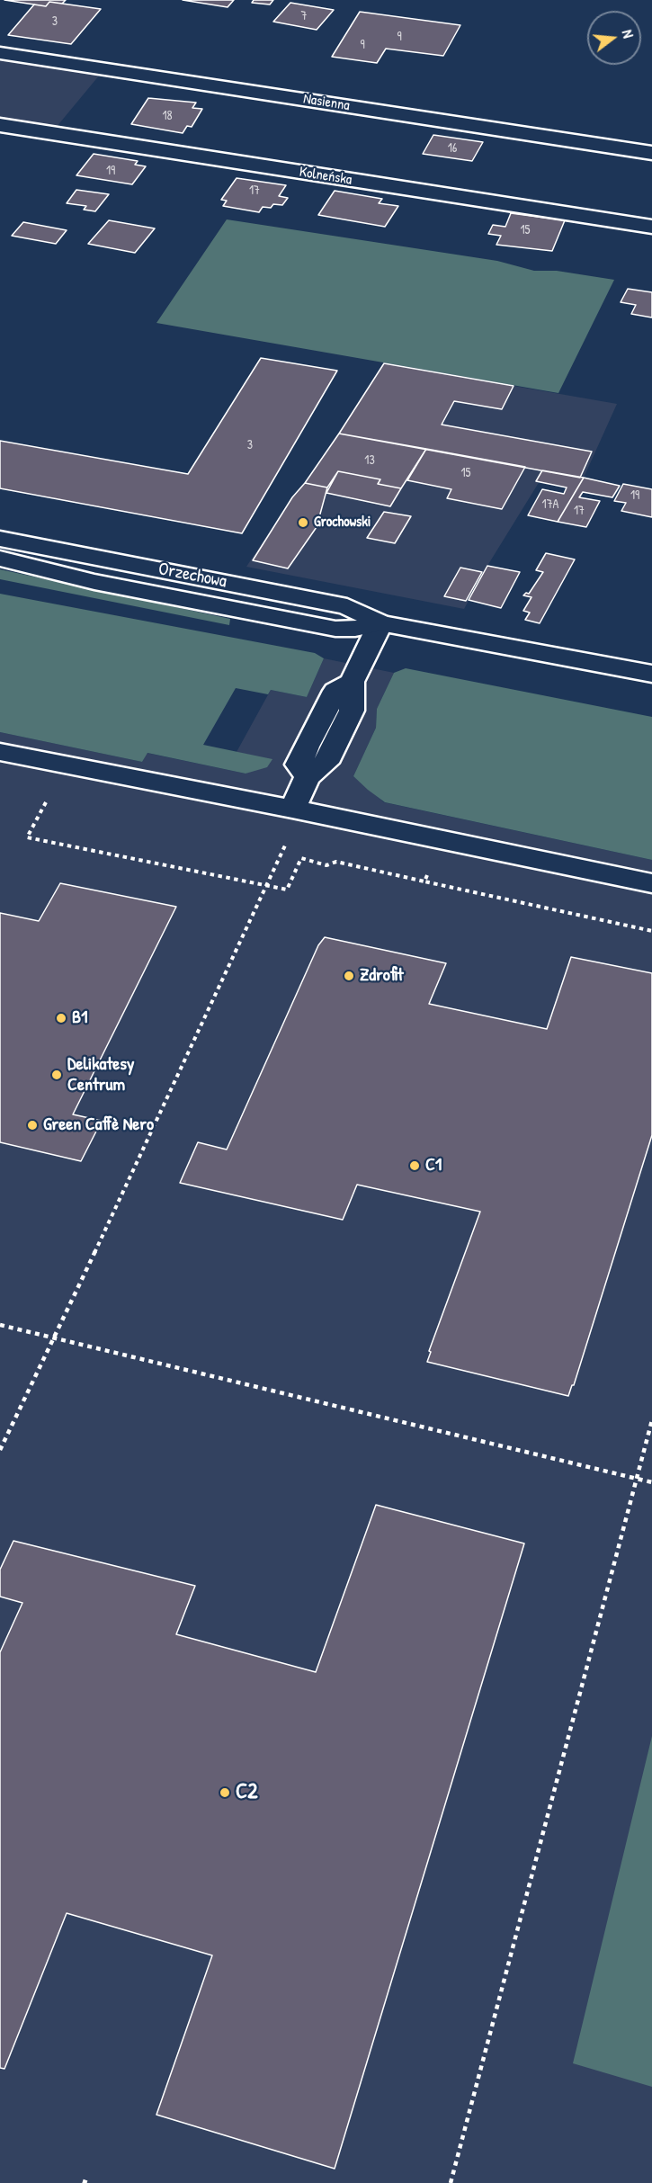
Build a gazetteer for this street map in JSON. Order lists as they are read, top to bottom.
{
  "streets": {
    "street": ["Nasienna", "Kolneńska", "Orzechowa"]
  },
  "places": [
    "Grochowski",
    "Zdrofit",
    "B1",
    "Delikatesy Centrum",
    "Green Caffè Nero",
    "C1",
    "C2"
  ],
  "house_numbers": [
    "7",
    "3",
    "9",
    "9",
    "18",
    "16",
    "19",
    "17",
    "15",
    "3",
    "13",
    "15",
    "19",
    "17A",
    "17"
  ],
  "north": "right"
}
